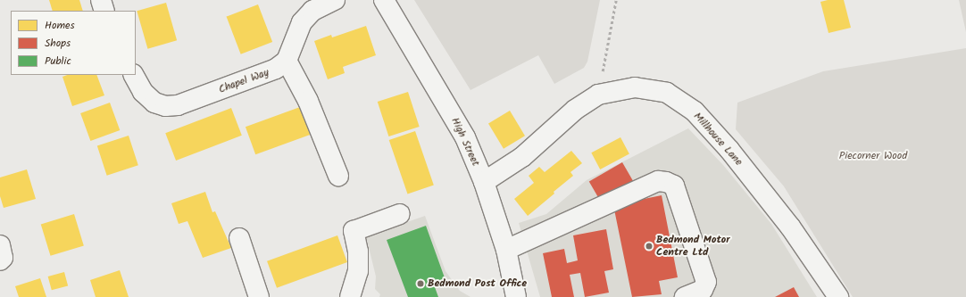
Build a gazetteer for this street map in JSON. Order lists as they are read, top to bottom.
{
  "streets": {
    "street": ["Chapel Way", "Millhouse Lane", "High Street"]
  },
  "crossings": [
    ["Millhouse Lane", "High Street"]
  ],
  "parks": ["Piecorner Wood"],
  "places": ["Bedmond Motor Centre Ltd", "Bedmond Post Office"],
  "legend": ["Homes", "Shops", "Public"]
}
